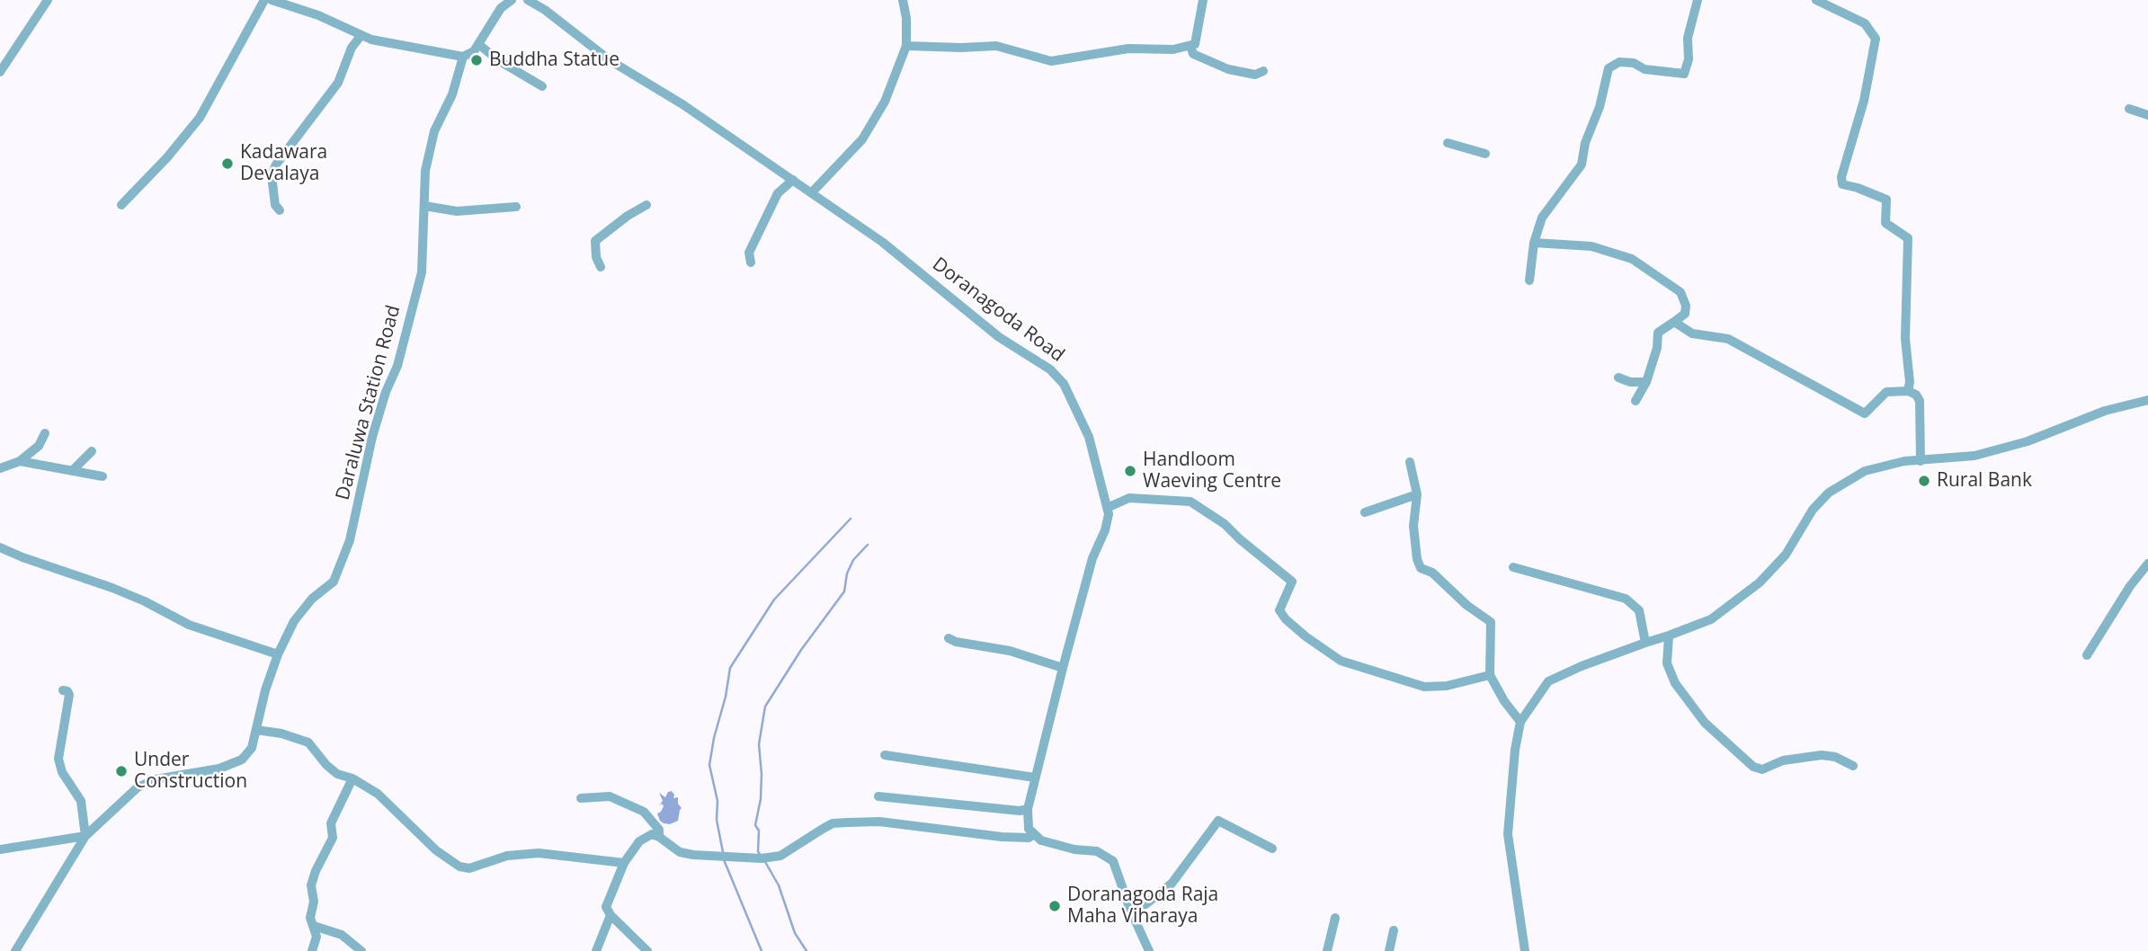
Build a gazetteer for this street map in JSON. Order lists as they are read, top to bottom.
{
  "streets": {
    "street": ["Doranagoda Road", "Daraluwa Station Road"]
  },
  "places": [
    "Buddha Statue",
    "Kadawara Devalaya",
    "Handloom Waeving Centre",
    "Rural Bank",
    "Under Construction",
    "Doranagoda Raja Maha Viharaya"
  ]
}
